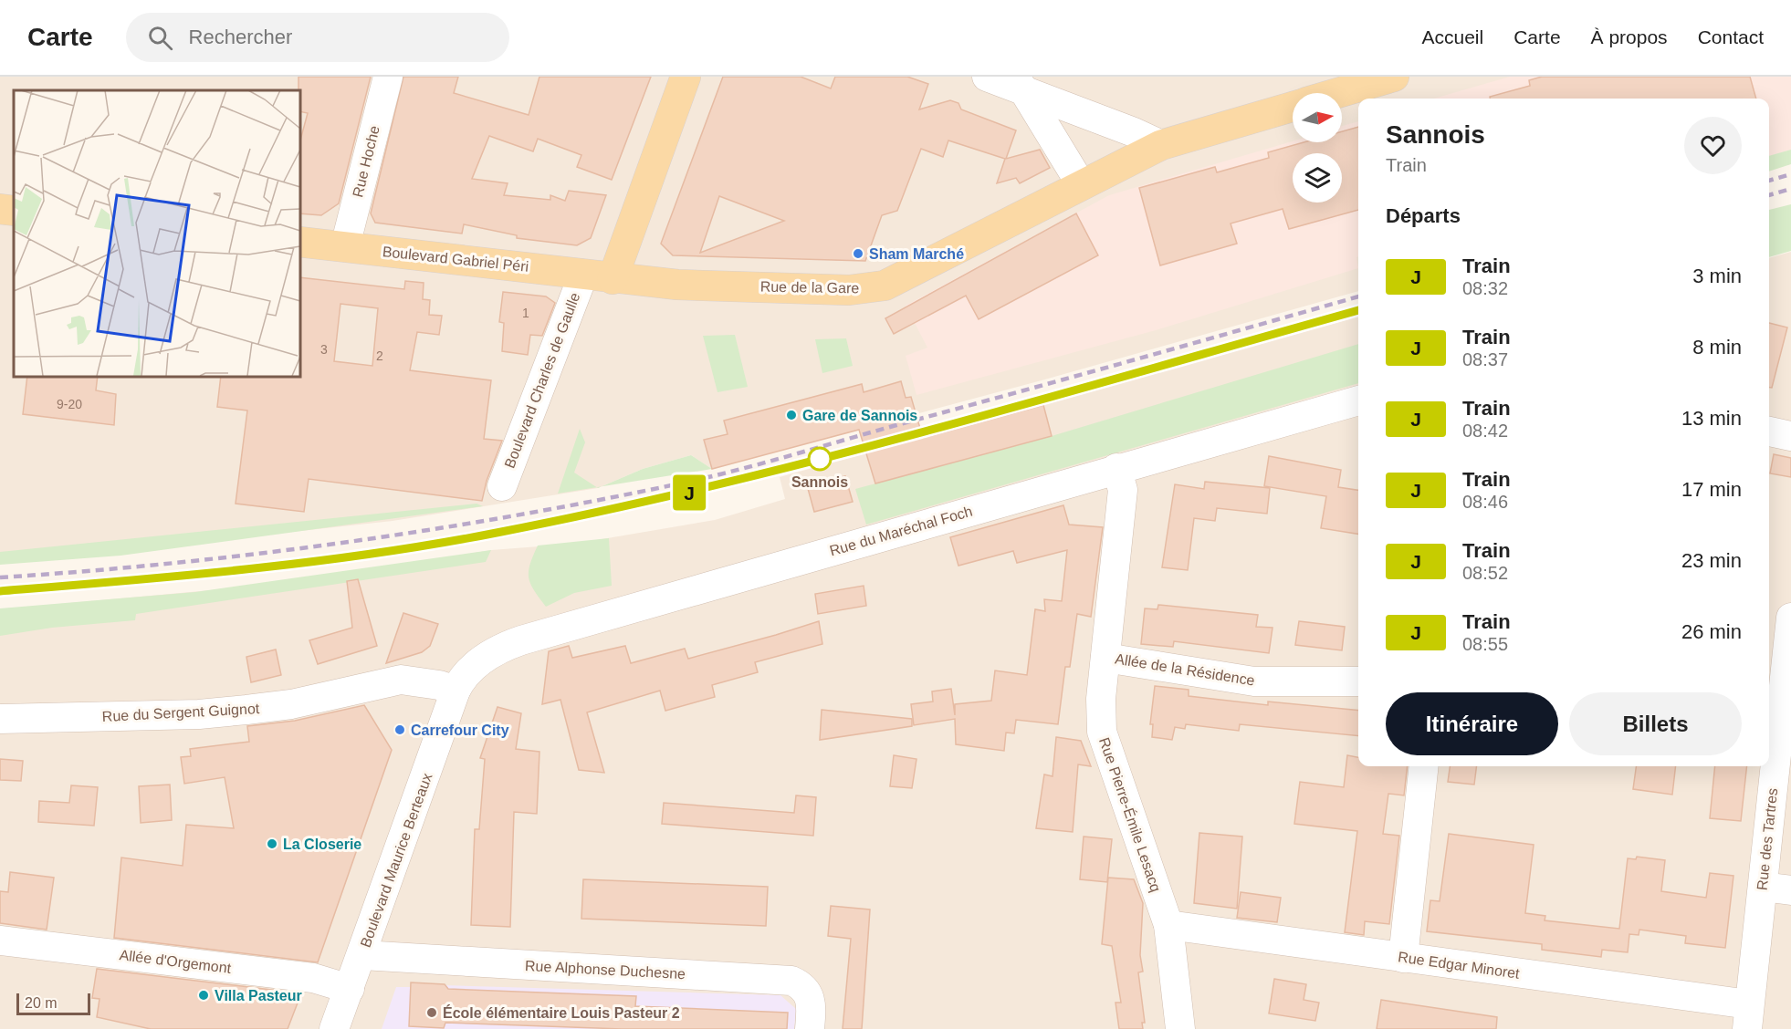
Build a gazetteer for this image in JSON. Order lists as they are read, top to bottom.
{
  "streets": {
    "main road": ["Boulevard Gabriel Péri", "Rue de la Gare"],
    "street": [
      "Rue Hoche",
      "Boulevard Charles de Gaulle",
      "Rue du Maréchal Foch",
      "Allée de la Résidence",
      "Rue du Sergent Guignot",
      "Rue Pierre-Émile Lesacq",
      "Rue des Tartres",
      "Boulevard Maurice Berteaux",
      "Allée d'Orgemont",
      "Rue Edgar Minoret",
      "Rue Alphonse Duchesne"
    ]
  },
  "crossings": [
    ["Rue Hoche", "Boulevard Gabriel Péri"],
    ["Boulevard Gabriel Péri", "Rue de la Gare"],
    ["Boulevard Gabriel Péri", "Boulevard Charles de Gaulle"],
    ["Rue du Maréchal Foch", "Rue du Sergent Guignot"],
    ["Rue du Maréchal Foch", "Rue Pierre-Émile Lesacq"],
    ["Rue du Maréchal Foch", "Boulevard Maurice Berteaux"],
    ["Allée de la Résidence", "Rue Pierre-Émile Lesacq"],
    ["Rue du Sergent Guignot", "Boulevard Maurice Berteaux"],
    ["Rue Pierre-Émile Lesacq", "Rue Edgar Minoret"],
    ["Rue des Tartres", "Rue Edgar Minoret"],
    ["Boulevard Maurice Berteaux", "Allée d'Orgemont"],
    ["Boulevard Maurice Berteaux", "Rue Alphonse Duchesne"]
  ],
  "places": [
    "Sham Marché",
    "Gare de Sannois",
    "Sannois",
    "Carrefour City",
    "La Closerie",
    "Villa Pasteur",
    "École élémentaire Louis Pasteur 2"
  ],
  "house_numbers": [
    "1",
    "3",
    "2",
    "9-20"
  ],
  "scale_bar": "20 m",
  "north": "right",
  "page": {
    "header": "Carte",
    "search": "Rechercher",
    "nav": [
      "Accueil",
      "Carte",
      "À propos",
      "Contact"
    ],
    "on_map": "J",
    "heading": [
      ["Sannois", "Train"],
      "Départs"
    ],
    "list": [
      {
        "mark": "J",
        "name": "Train",
        "note": "08:32",
        "value": "3 min"
      },
      {
        "mark": "J",
        "name": "Train",
        "note": "08:37",
        "value": "8 min"
      },
      {
        "mark": "J",
        "name": "Train",
        "note": "08:42",
        "value": "13 min"
      },
      {
        "mark": "J",
        "name": "Train",
        "note": "08:46",
        "value": "17 min"
      },
      {
        "mark": "J",
        "name": "Train",
        "note": "08:52",
        "value": "23 min"
      },
      {
        "mark": "J",
        "name": "Train",
        "note": "08:55",
        "value": "26 min"
      }
    ],
    "buttons": ["Itinéraire", "Billets"],
    "scale": "20 m"
  }
}
